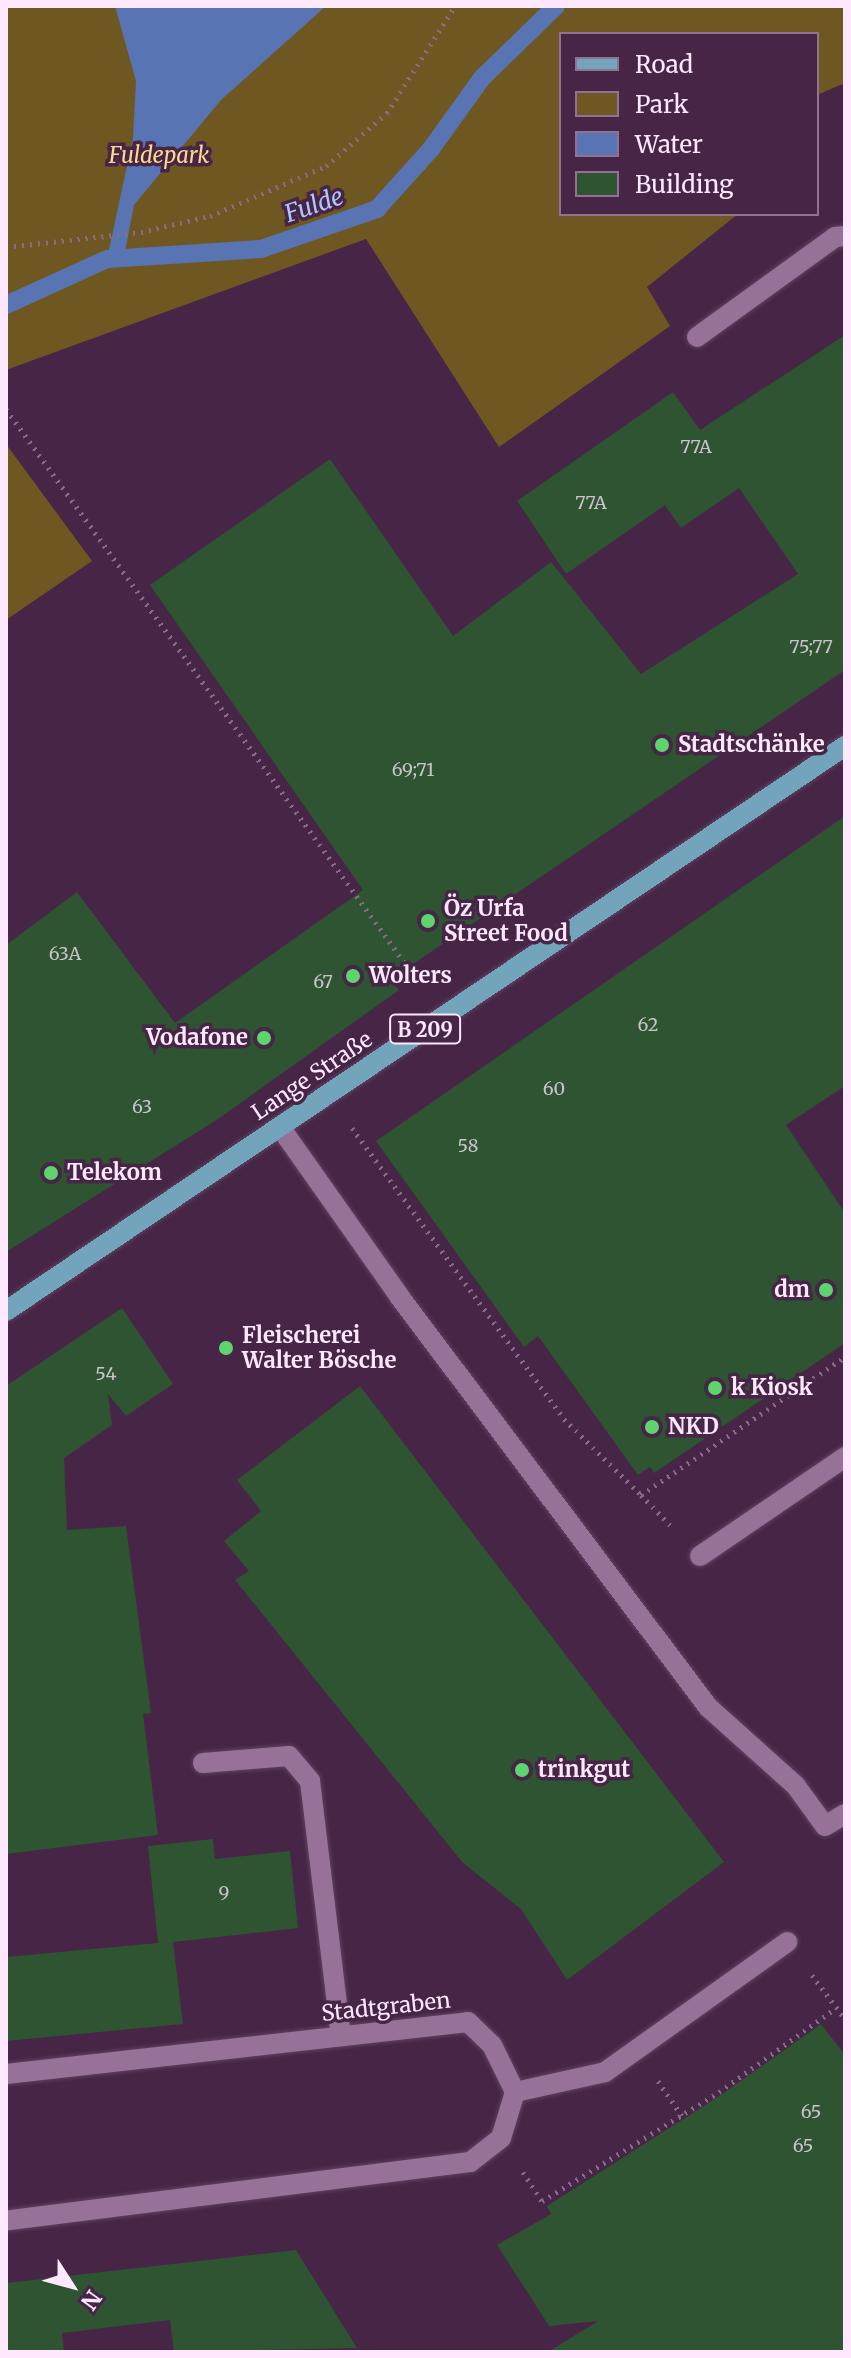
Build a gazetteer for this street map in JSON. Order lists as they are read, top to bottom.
{
  "streets": {
    "main road": ["B 209", "Lange Straße"],
    "street": ["Stadtgraben"]
  },
  "water": ["Fulde"],
  "parks": ["Fuldepark"],
  "places": [
    "Stadtschänke",
    "Öz Urfa Street Food",
    "Wolters",
    "Vodafone",
    "Telekom",
    "dm",
    "Fleischerei Walter Bösche",
    "k Kiosk",
    "NKD",
    "trinkgut"
  ],
  "house_numbers": [
    "77A",
    "77A",
    "75;77",
    "69;71",
    "63A",
    "67",
    "62",
    "60",
    "63",
    "58",
    "54",
    "9",
    "65",
    "65"
  ],
  "legend": [
    "Road",
    "Park",
    "Water",
    "Building"
  ],
  "north": "bottom right"
}
